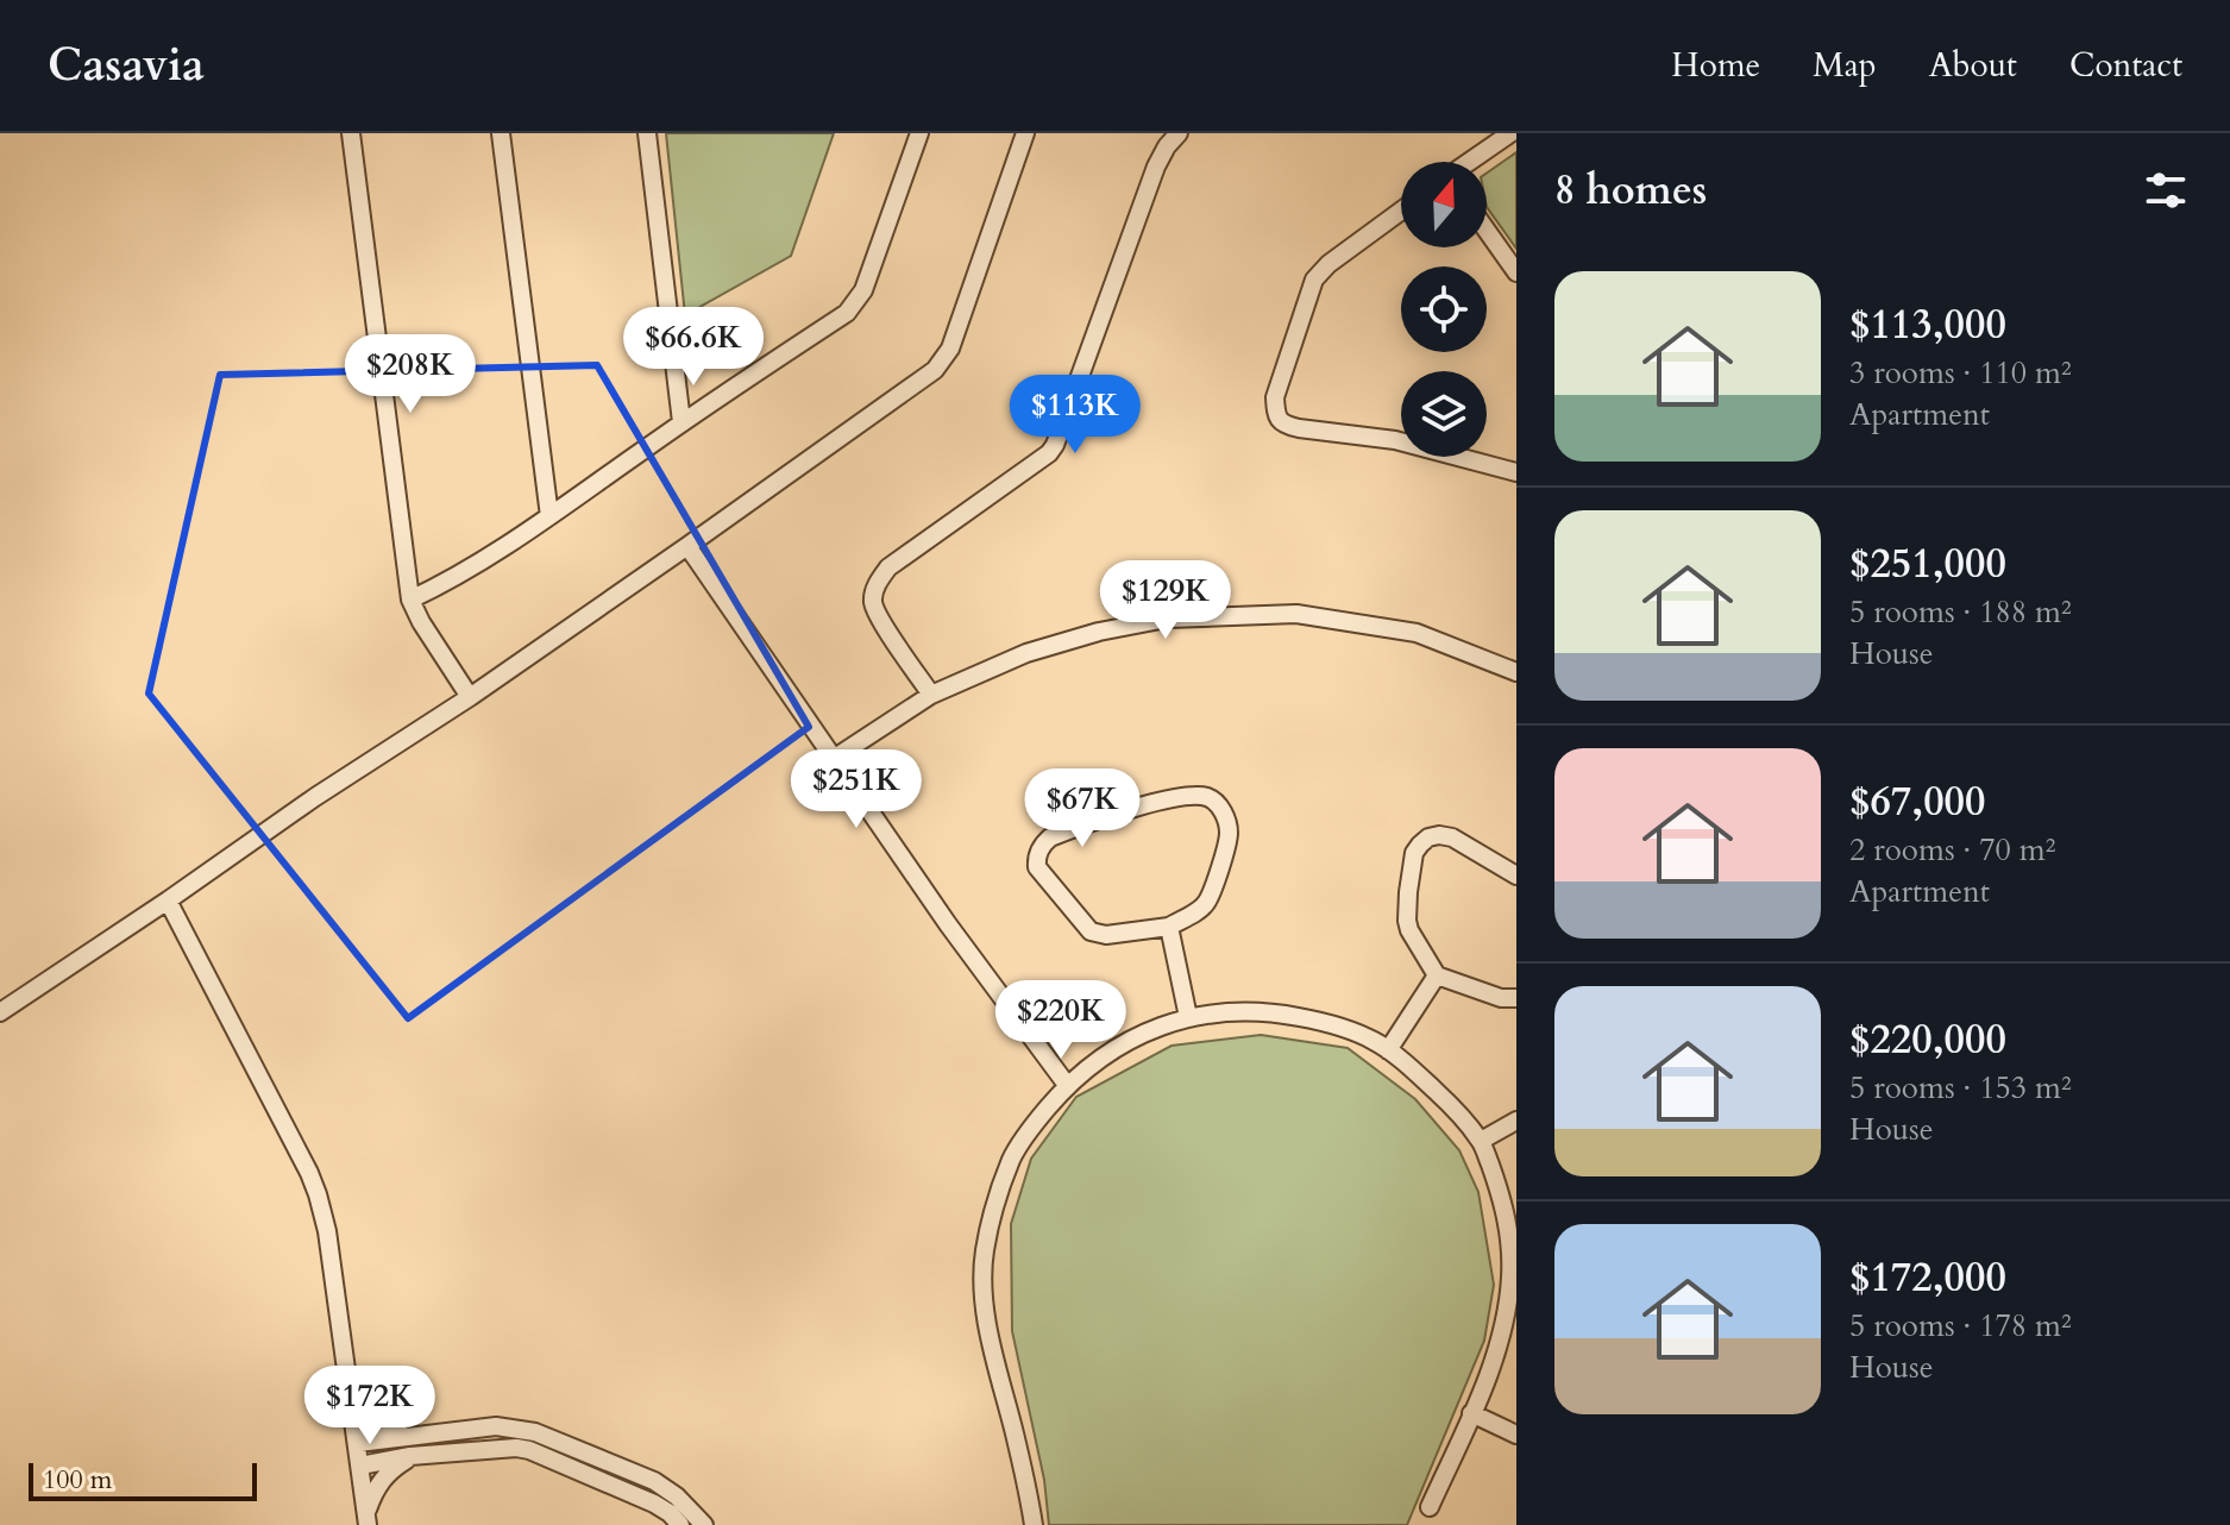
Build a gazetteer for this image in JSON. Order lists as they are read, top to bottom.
{
  "scale_bar": "100 m",
  "north": "top",
  "page": {
    "header": "Casavia",
    "nav": [
      "Home",
      "Map",
      "About",
      "Contact"
    ],
    "heading": "8 homes",
    "list": [
      {
        "name": "$113,000",
        "note": "3 rooms · 110 m² · Apartment"
      },
      {
        "name": "$251,000",
        "note": "5 rooms · 188 m² · House"
      },
      {
        "name": "$67,000",
        "note": "2 rooms · 70 m² · Apartment"
      },
      {
        "name": "$220,000",
        "note": "5 rooms · 153 m² · House"
      },
      {
        "name": "$172,000",
        "note": "5 rooms · 178 m² · House"
      }
    ],
    "price": [
      "$66.6K",
      "$208K",
      "$113K",
      "$129K",
      "$251K",
      "$67K",
      "$220K",
      "$172K"
    ],
    "scale": "100 m"
  }
}
